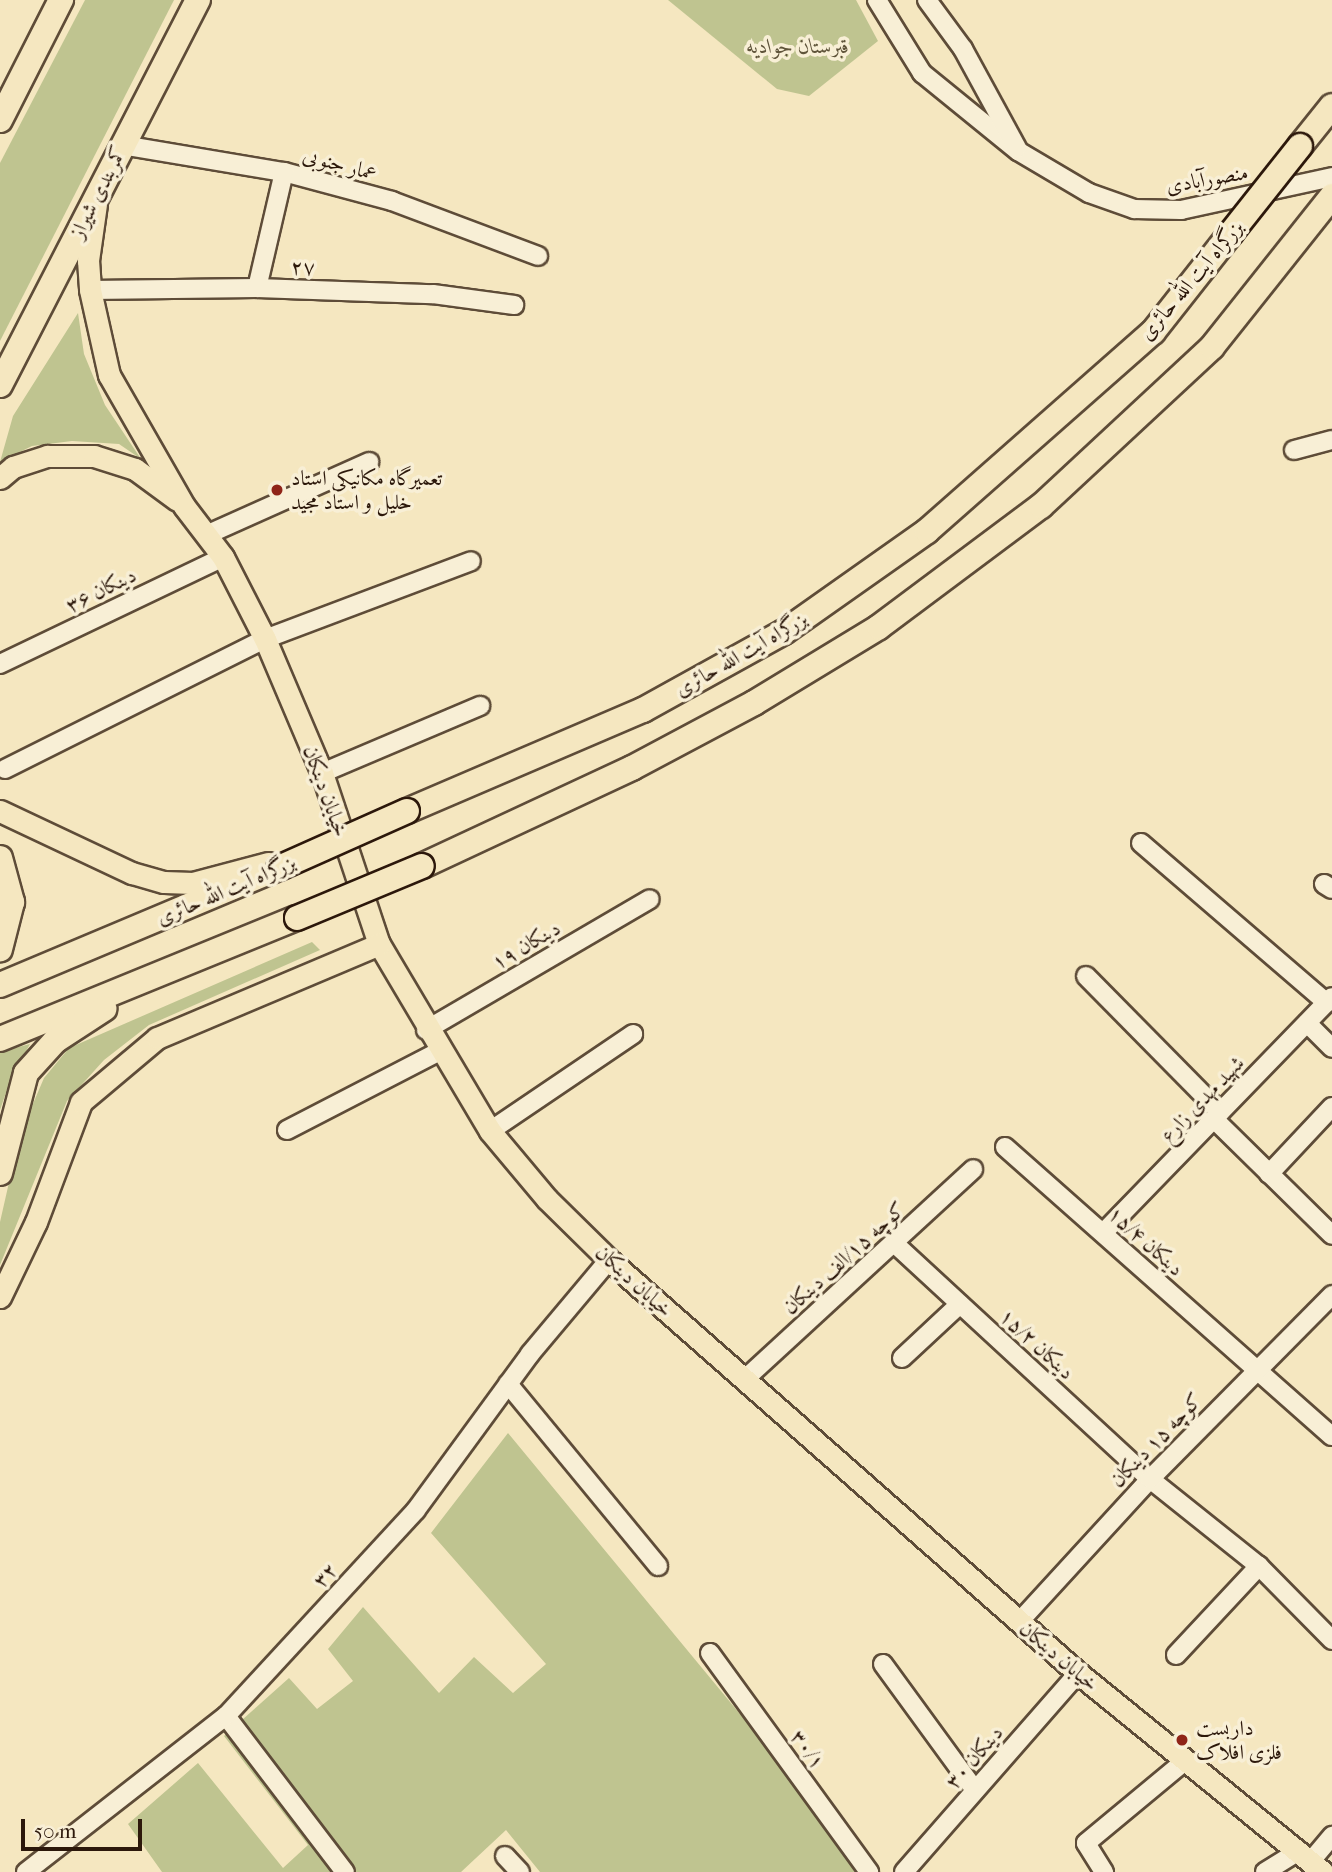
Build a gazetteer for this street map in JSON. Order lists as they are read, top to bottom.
{
  "streets": {
    "highway": ["کمربندی شیراز", "بزرگراه آیت الله حائری"],
    "main road": ["خیابان دینکان"],
    "street": [
      "عمار جنوبی",
      "منصورآبادی",
      "۲۷",
      "۳۶ دینکان",
      "۱۹ دینکان",
      "شهید مهدی زارع",
      "۱۵/۴ دینکان",
      "کوچه ۱۵/الف دینکان",
      "۱۵/۲ دینکان",
      "کوچه ۱۵ دینکان",
      "۳۲",
      "۳۰/۱",
      "۳۰ دینکان"
    ]
  },
  "crossings": [
    ["عمار جنوبی", "کمربندی شیراز"],
    ["۳۶ دینکان", "خیابان دینکان"],
    ["خیابان دینکان", "۱۹ دینکان"],
    ["خیابان دینکان", "کوچه ۱۵/الف دینکان"],
    ["خیابان دینکان", "کوچه ۱۵ دینکان"],
    ["خیابان دینکان", "۳۲"],
    ["خیابان دینکان", "۳۰ دینکان"],
    ["شهید مهدی زارع", "۱۵/۴ دینکان"],
    ["۱۵/۴ دینکان", "کوچه ۱۵ دینکان"],
    ["کوچه ۱۵/الف دینکان", "۱۵/۲ دینکان"],
    ["۱۵/۲ دینکان", "کوچه ۱۵ دینکان"]
  ],
  "parks": ["قبرستان جوادیه"],
  "places": ["تعمیرگاه مکانیکی استاد خلیل و استاد مجید", "داربست فلزی افلاک"],
  "scale_bar": "50 m"
}
